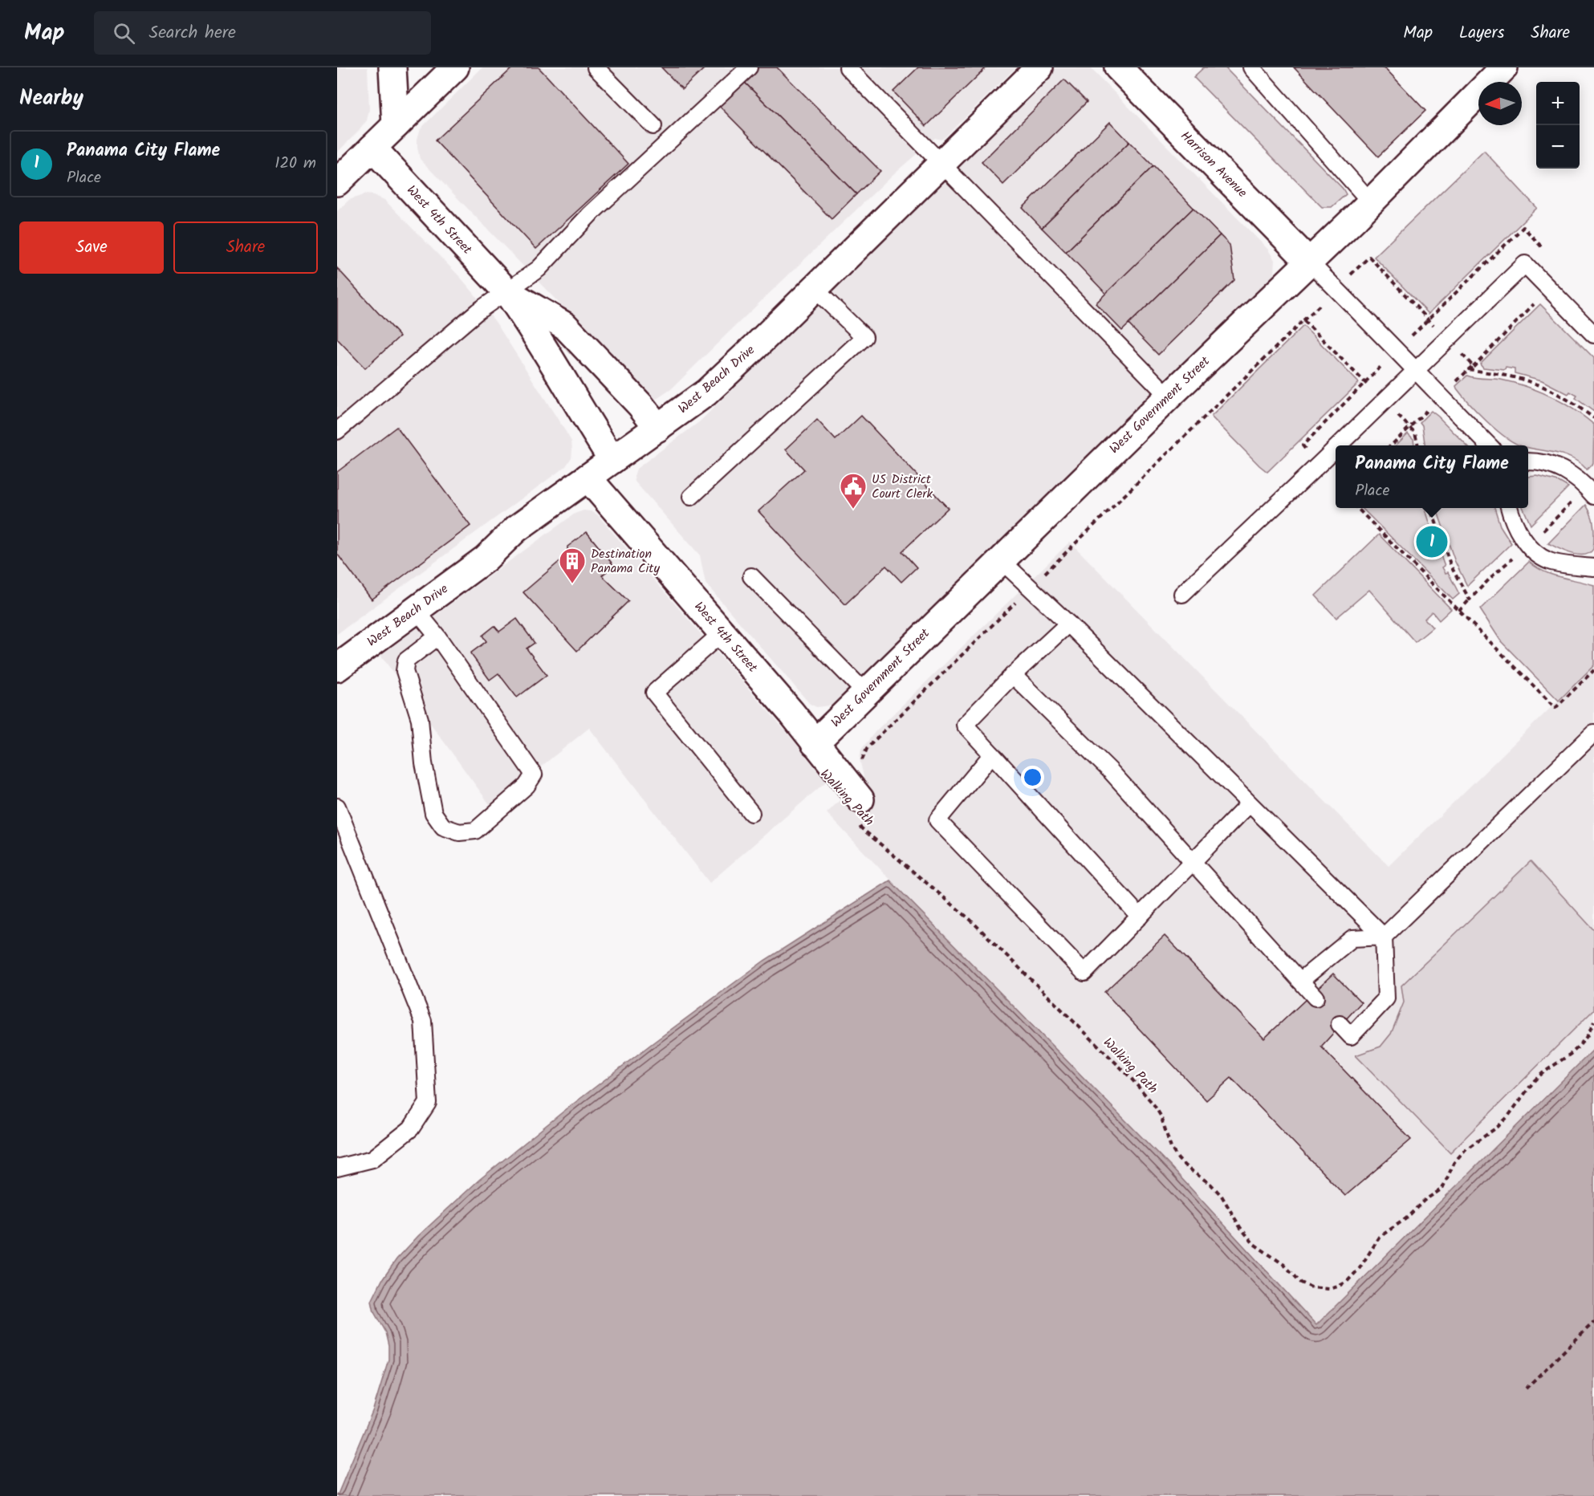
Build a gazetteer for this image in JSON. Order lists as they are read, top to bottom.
{
  "streets": {
    "street": [
      "Harrison Avenue",
      "West 4th Street",
      "West Beach Drive",
      "West Government Street"
    ],
    "path": ["Walking Path"]
  },
  "crossings": [
    ["Harrison Avenue", "West Government Street"],
    ["West 4th Street", "West Beach Drive"],
    ["West 4th Street", "West Government Street"]
  ],
  "places": {
    "public building": ["US District Court Clerk"],
    "building": ["Destination Panama City"]
  },
  "north": "left",
  "page": {
    "header": "Map",
    "search": "Search here",
    "nav": ["Map", "Layers", "Share"],
    "heading": "Nearby",
    "map_buttons": ["+", "−"],
    "list": [
      {
        "mark": "1",
        "name": "Panama City Flame",
        "note": "Place",
        "value": "120 m"
      }
    ],
    "buttons": ["Save", "Share"],
    "popup": ["Panama City Flame", "Place"],
    "pins": "1"
  }
}
